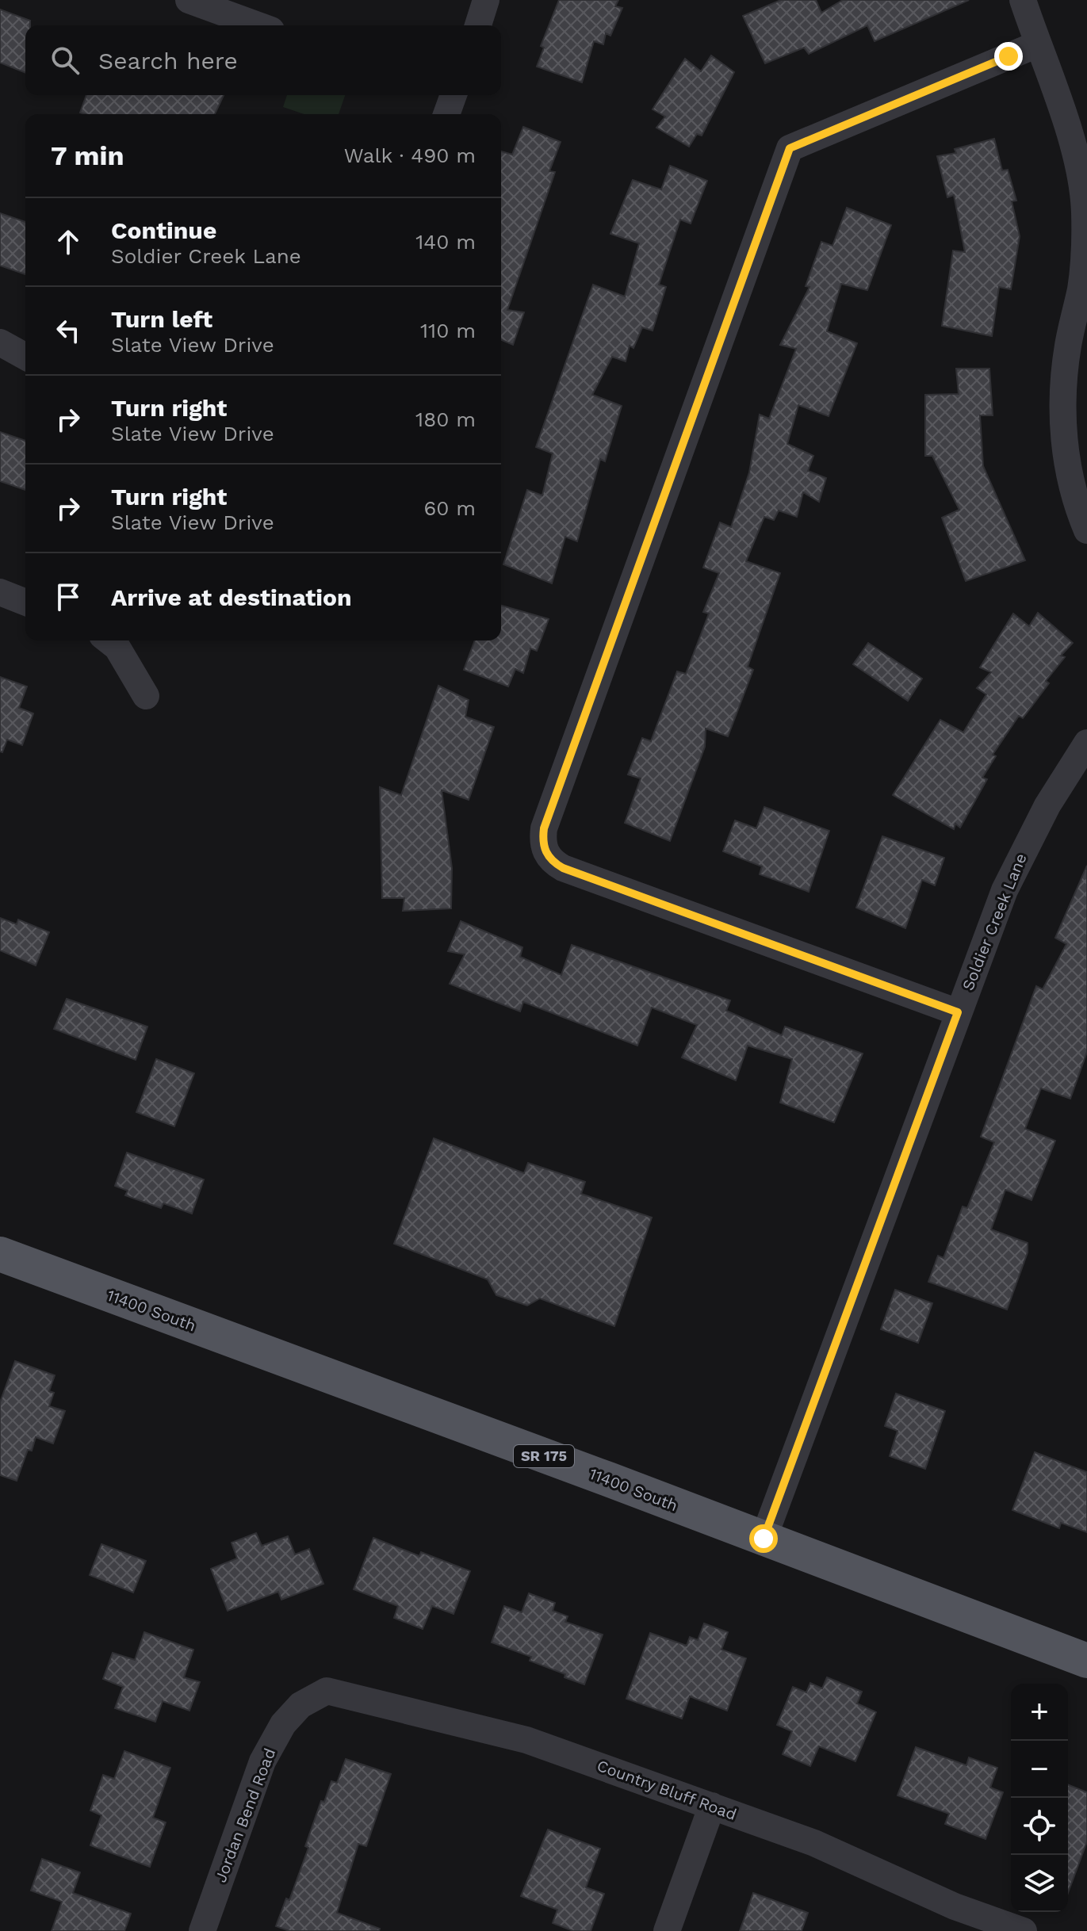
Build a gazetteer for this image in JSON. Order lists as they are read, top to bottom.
{
  "streets": {
    "main road": ["11400 South", "SR 175"],
    "street": ["Soldier Creek Lane", "Country Bluff Road", "Jordan Bend Road"]
  },
  "crossings": [
    ["Soldier Creek Lane", "11400 South"],
    ["Country Bluff Road", "Jordan Bend Road"]
  ],
  "page": {
    "search": "Search here",
    "heading": ["7 min", "Walk · 490 m"],
    "list": [
      ["Continue", "Soldier Creek Lane", "140 m"],
      ["Turn left", "Slate View Drive", "110 m"],
      ["Turn right", "Slate View Drive", "180 m"],
      ["Turn right", "Slate View Drive", "60 m"],
      "Arrive at destination"
    ],
    "map_buttons": ["+", "−"]
  }
}
